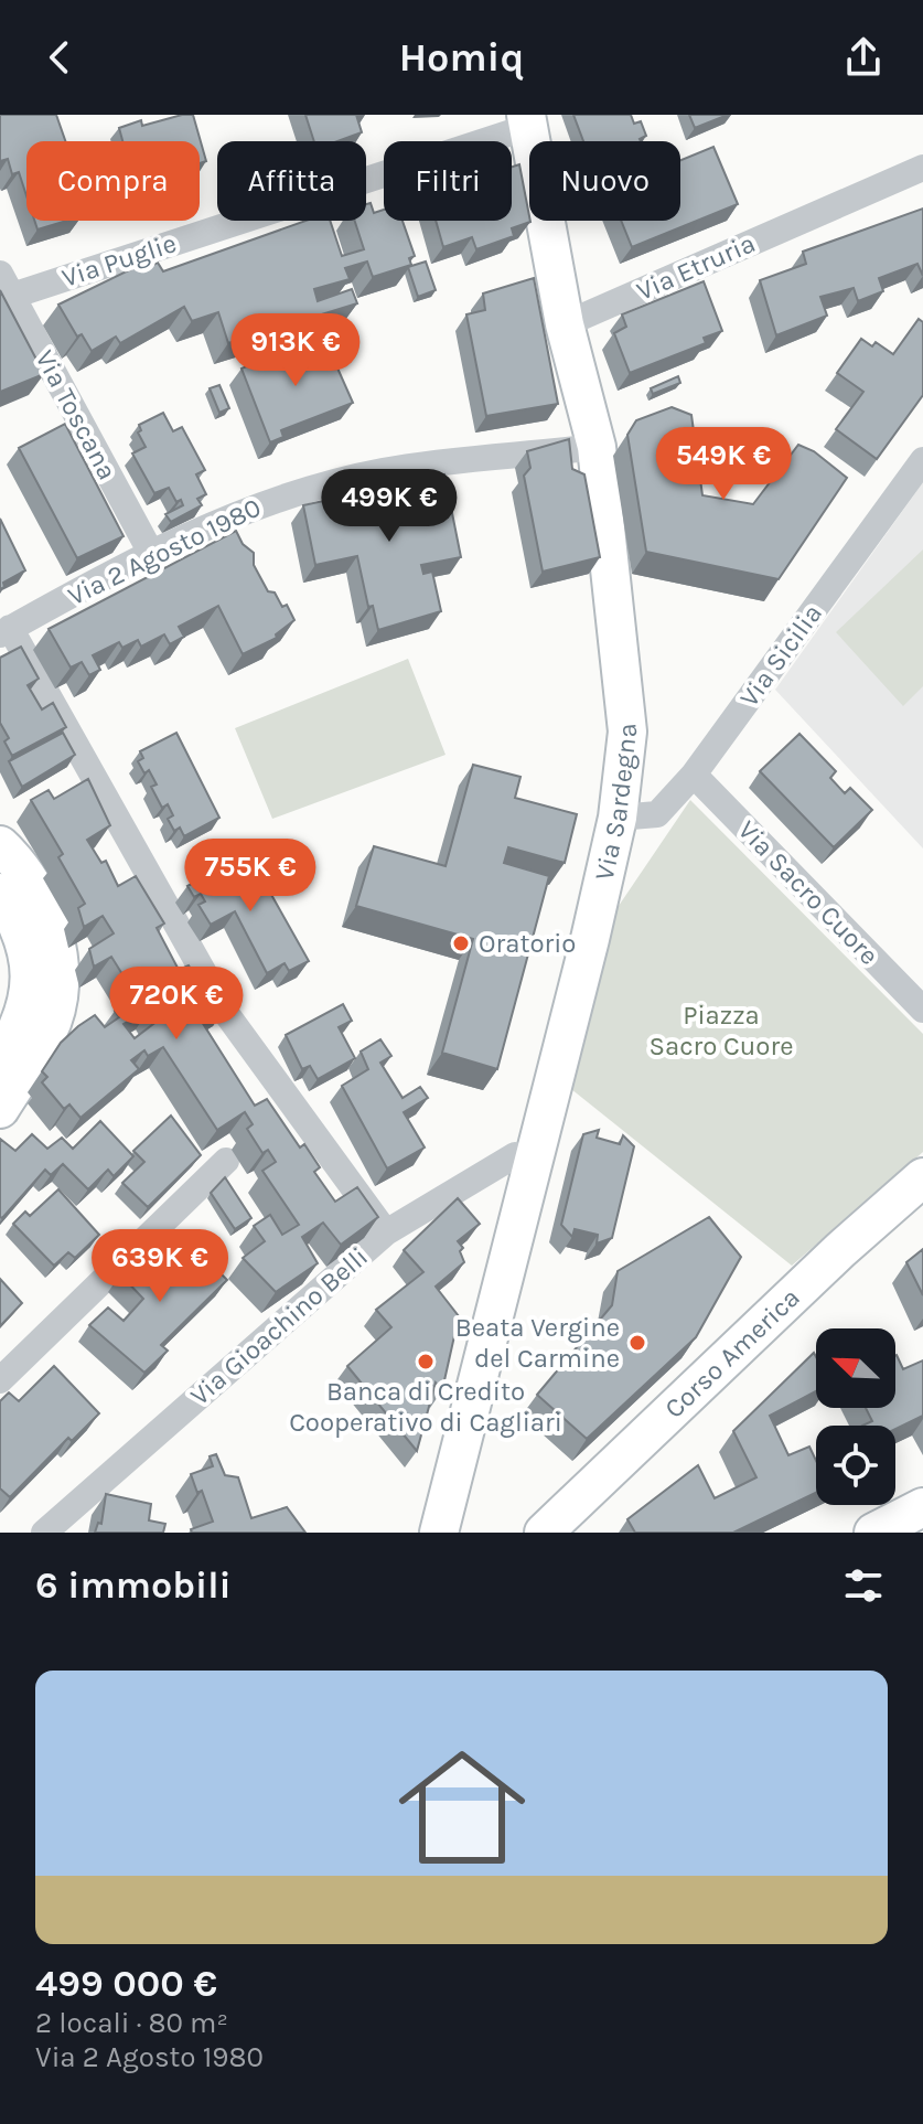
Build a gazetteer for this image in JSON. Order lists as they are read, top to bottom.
{
  "streets": {
    "street": [
      "Via Puglie",
      "Via Etruria",
      "Via Toscana",
      "Via 2 Agosto 1980",
      "Via Sicilia",
      "Via Sardegna",
      "Via Sacro Cuore",
      "Via Gioachino Belli",
      "Corso America"
    ]
  },
  "crossings": [
    ["Via Puglie", "Via Toscana"],
    ["Via Puglie", "Via Sardegna"],
    ["Via Etruria", "Via Sardegna"],
    ["Via Toscana", "Via 2 Agosto 1980"],
    ["Via 2 Agosto 1980", "Via Sardegna"],
    ["Via Sicilia", "Via Sardegna"],
    ["Via Sicilia", "Via Sacro Cuore"],
    ["Via Sardegna", "Via Gioachino Belli"]
  ],
  "parks": ["Piazza Sacro Cuore"],
  "places": ["Oratorio", "Beata Vergine del Carmine", "Banca di Credito Cooperativo di Cagliari"],
  "north": "top left",
  "page": {
    "header": "Homiq",
    "chip": [
      "Compra",
      "Affitta",
      "Filtri",
      "Nuovo"
    ],
    "price": [
      "913K €",
      "549K €",
      "499K €",
      "755K €",
      "720K €",
      "639K €"
    ],
    "heading": "6 immobili",
    "list": [
      {
        "name": "499 000 €",
        "note": "2 locali · 80 m² · Via 2 Agosto 1980"
      }
    ]
  }
}
